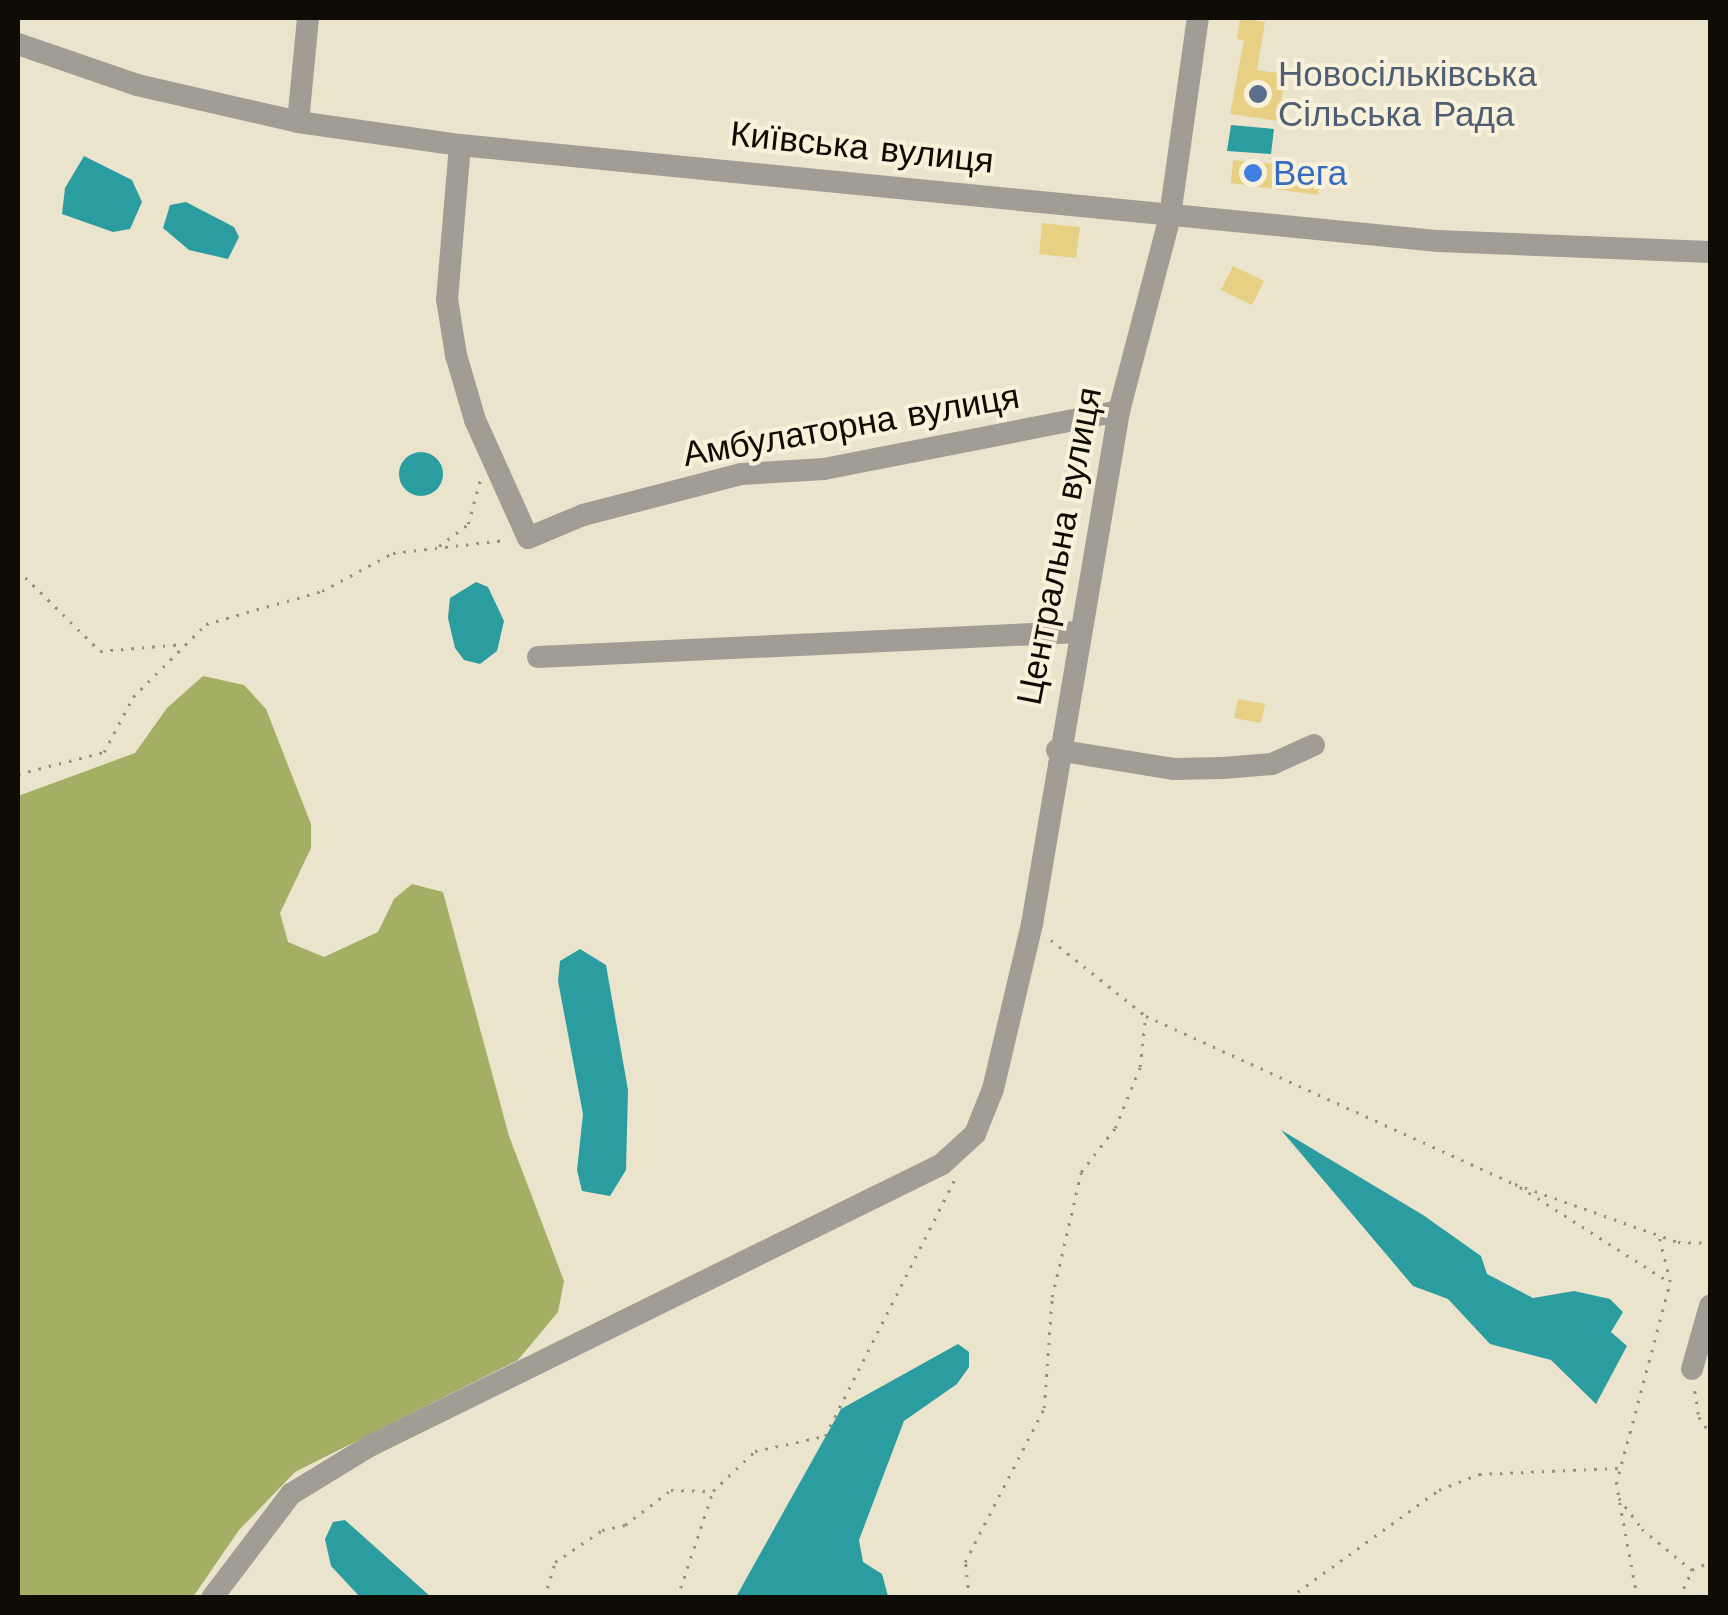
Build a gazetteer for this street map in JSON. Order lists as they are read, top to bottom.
{
  "streets": {
    "street": ["Київська вулиця", "Амбулаторна вулиця", "Центральна вулиця"]
  },
  "crossings": [
    ["Київська вулиця", "Центральна вулиця"],
    ["Амбулаторна вулиця", "Центральна вулиця"]
  ],
  "places": ["Новосільківська Сільська Рада", "Вега"]
}
